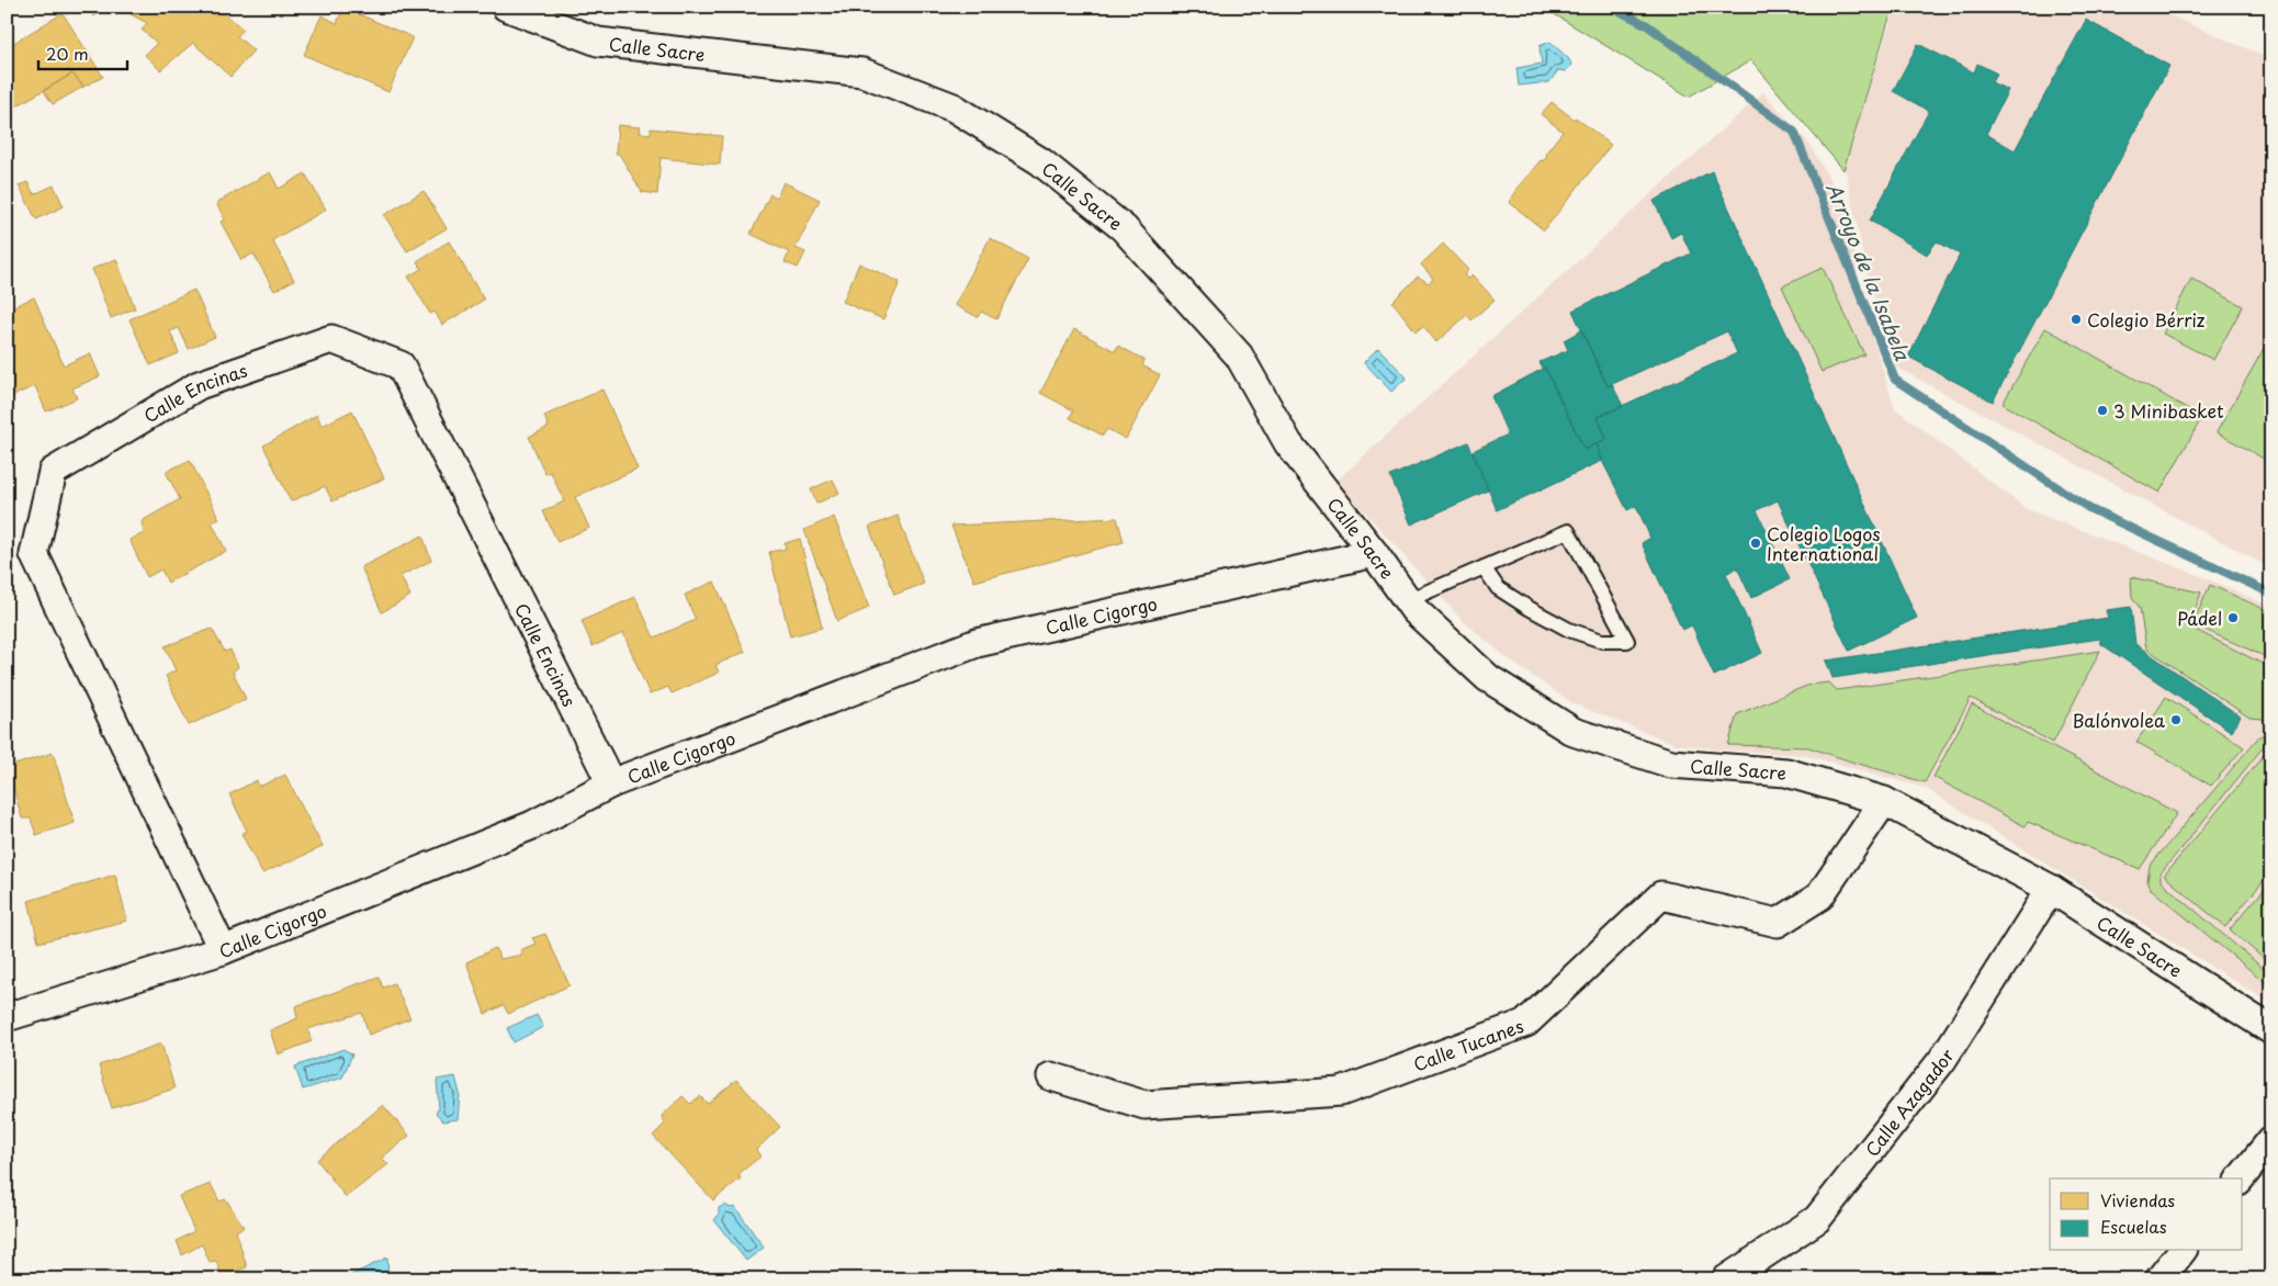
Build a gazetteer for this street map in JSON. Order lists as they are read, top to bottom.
{
  "streets": {
    "street": [
      "Calle Sacre",
      "Calle Encinas",
      "Calle Cigorgo",
      "Calle Tucanes",
      "Calle Azagador"
    ]
  },
  "crossings": [
    ["Calle Sacre", "Calle Cigorgo"],
    ["Calle Sacre", "Calle Tucanes"],
    ["Calle Sacre", "Calle Azagador"],
    ["Calle Encinas", "Calle Cigorgo"]
  ],
  "water": ["Arroyo de la Isabela"],
  "places": [
    "Colegio Bérriz",
    "3 Minibasket",
    "Colegio Logos International",
    "Pádel",
    "Balónvolea"
  ],
  "legend": ["Viviendas", "Escuelas"],
  "scale_bar": "20 m"
}
